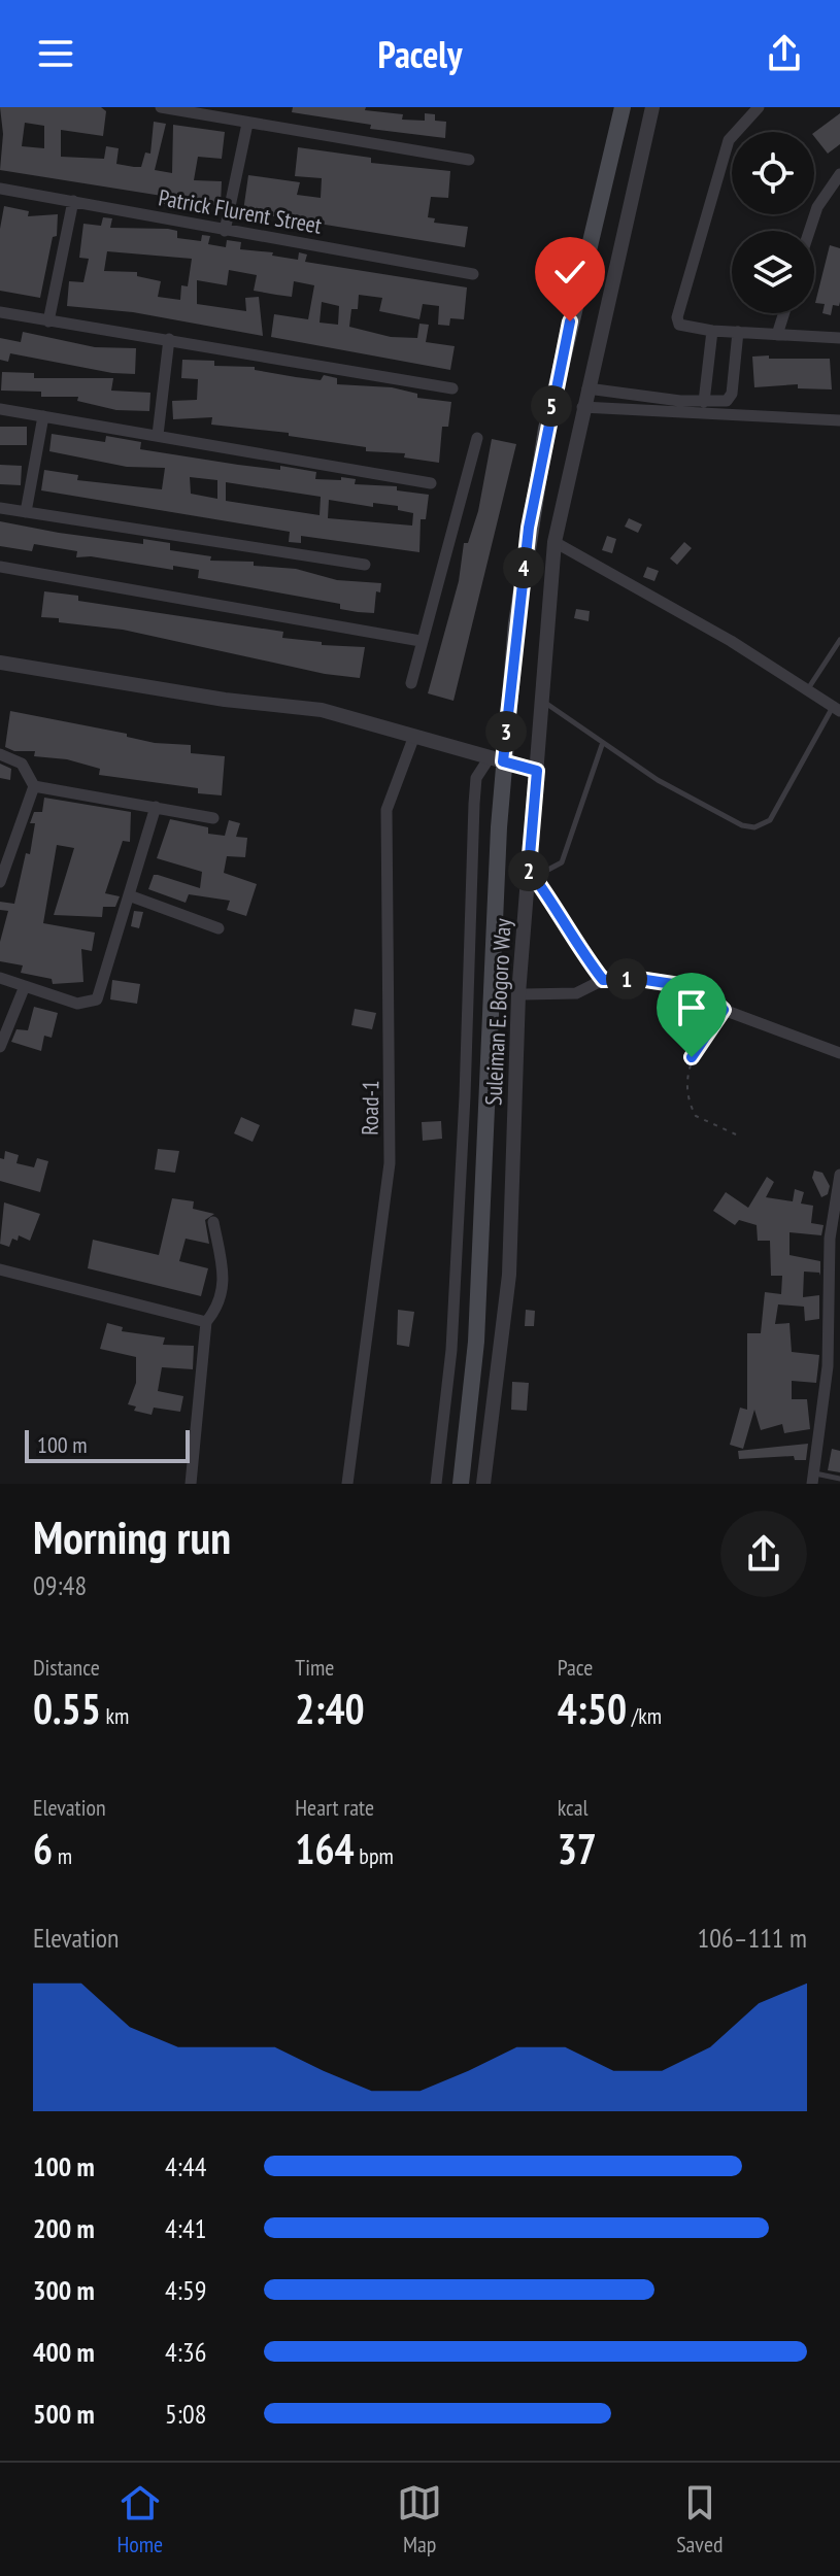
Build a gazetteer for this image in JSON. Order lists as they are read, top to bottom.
{
  "streets": {
    "main road": ["Suleiman E. Bogoro Way"],
    "street": ["Patrick Flurent Street", "Road-1"]
  },
  "scale_bar": "100 m",
  "page": {
    "header": "Pacely",
    "pins": [
      "5",
      "4",
      "3",
      "2",
      "1"
    ],
    "scale": "100 m",
    "heading": ["Morning run", "09:48"],
    "stats": [
      ["Distance", "0.55 km"],
      ["Time", "2:40"],
      ["Pace", "4:50 /km"],
      ["Elevation", "6 m"],
      ["Heart rate", "164 bpm"],
      ["kcal", "37"]
    ],
    "chart": ["Elevation", "106–111 m"],
    "list": [
      {
        "name": "100 m",
        "note": "4:44"
      },
      {
        "name": "200 m",
        "note": "4:41"
      },
      {
        "name": "300 m",
        "note": "4:59"
      },
      {
        "name": "400 m",
        "note": "4:36"
      },
      {
        "name": "500 m",
        "note": "5:08"
      }
    ],
    "tabs": ["Home", "Map", "Saved"]
  }
}
